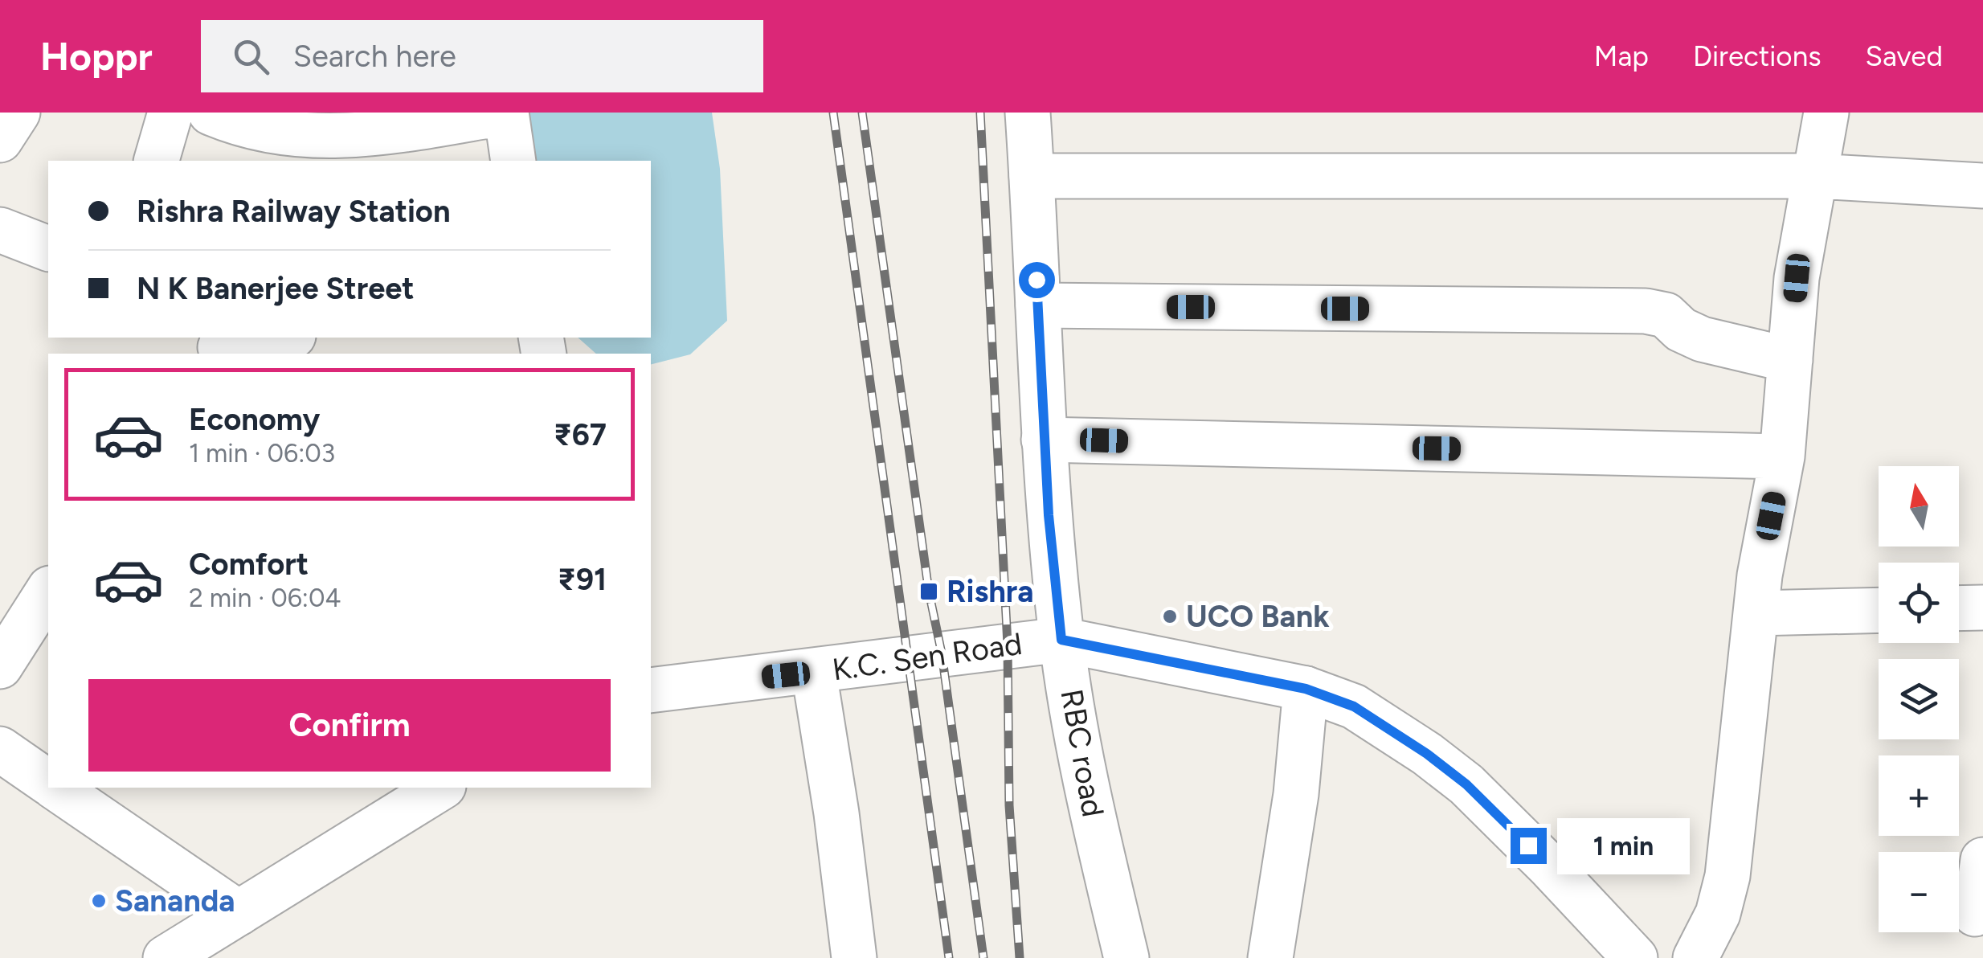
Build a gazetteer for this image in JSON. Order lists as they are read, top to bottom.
{
  "streets": {
    "street": ["K.C. Sen Road", "RBC road"]
  },
  "crossings": [
    ["K.C. Sen Road", "RBC road"]
  ],
  "places": {
    "transit": ["Rishra"],
    "other": ["UCO Bank", "Sananda"]
  },
  "north": "top",
  "page": {
    "header": "Hoppr",
    "search": "Search here",
    "nav": ["Map", "Directions", "Saved"],
    "banner": ["Rishra Railway Station", "N K Banerjee Street"],
    "list": [
      {
        "name": "Economy",
        "note": "1 min · 06:03",
        "value": "₹67"
      },
      {
        "name": "Comfort",
        "note": "2 min · 06:04",
        "value": "₹91"
      }
    ],
    "map_buttons": ["+", "−"],
    "buttons": "Confirm",
    "bubble": "1 min"
  }
}
